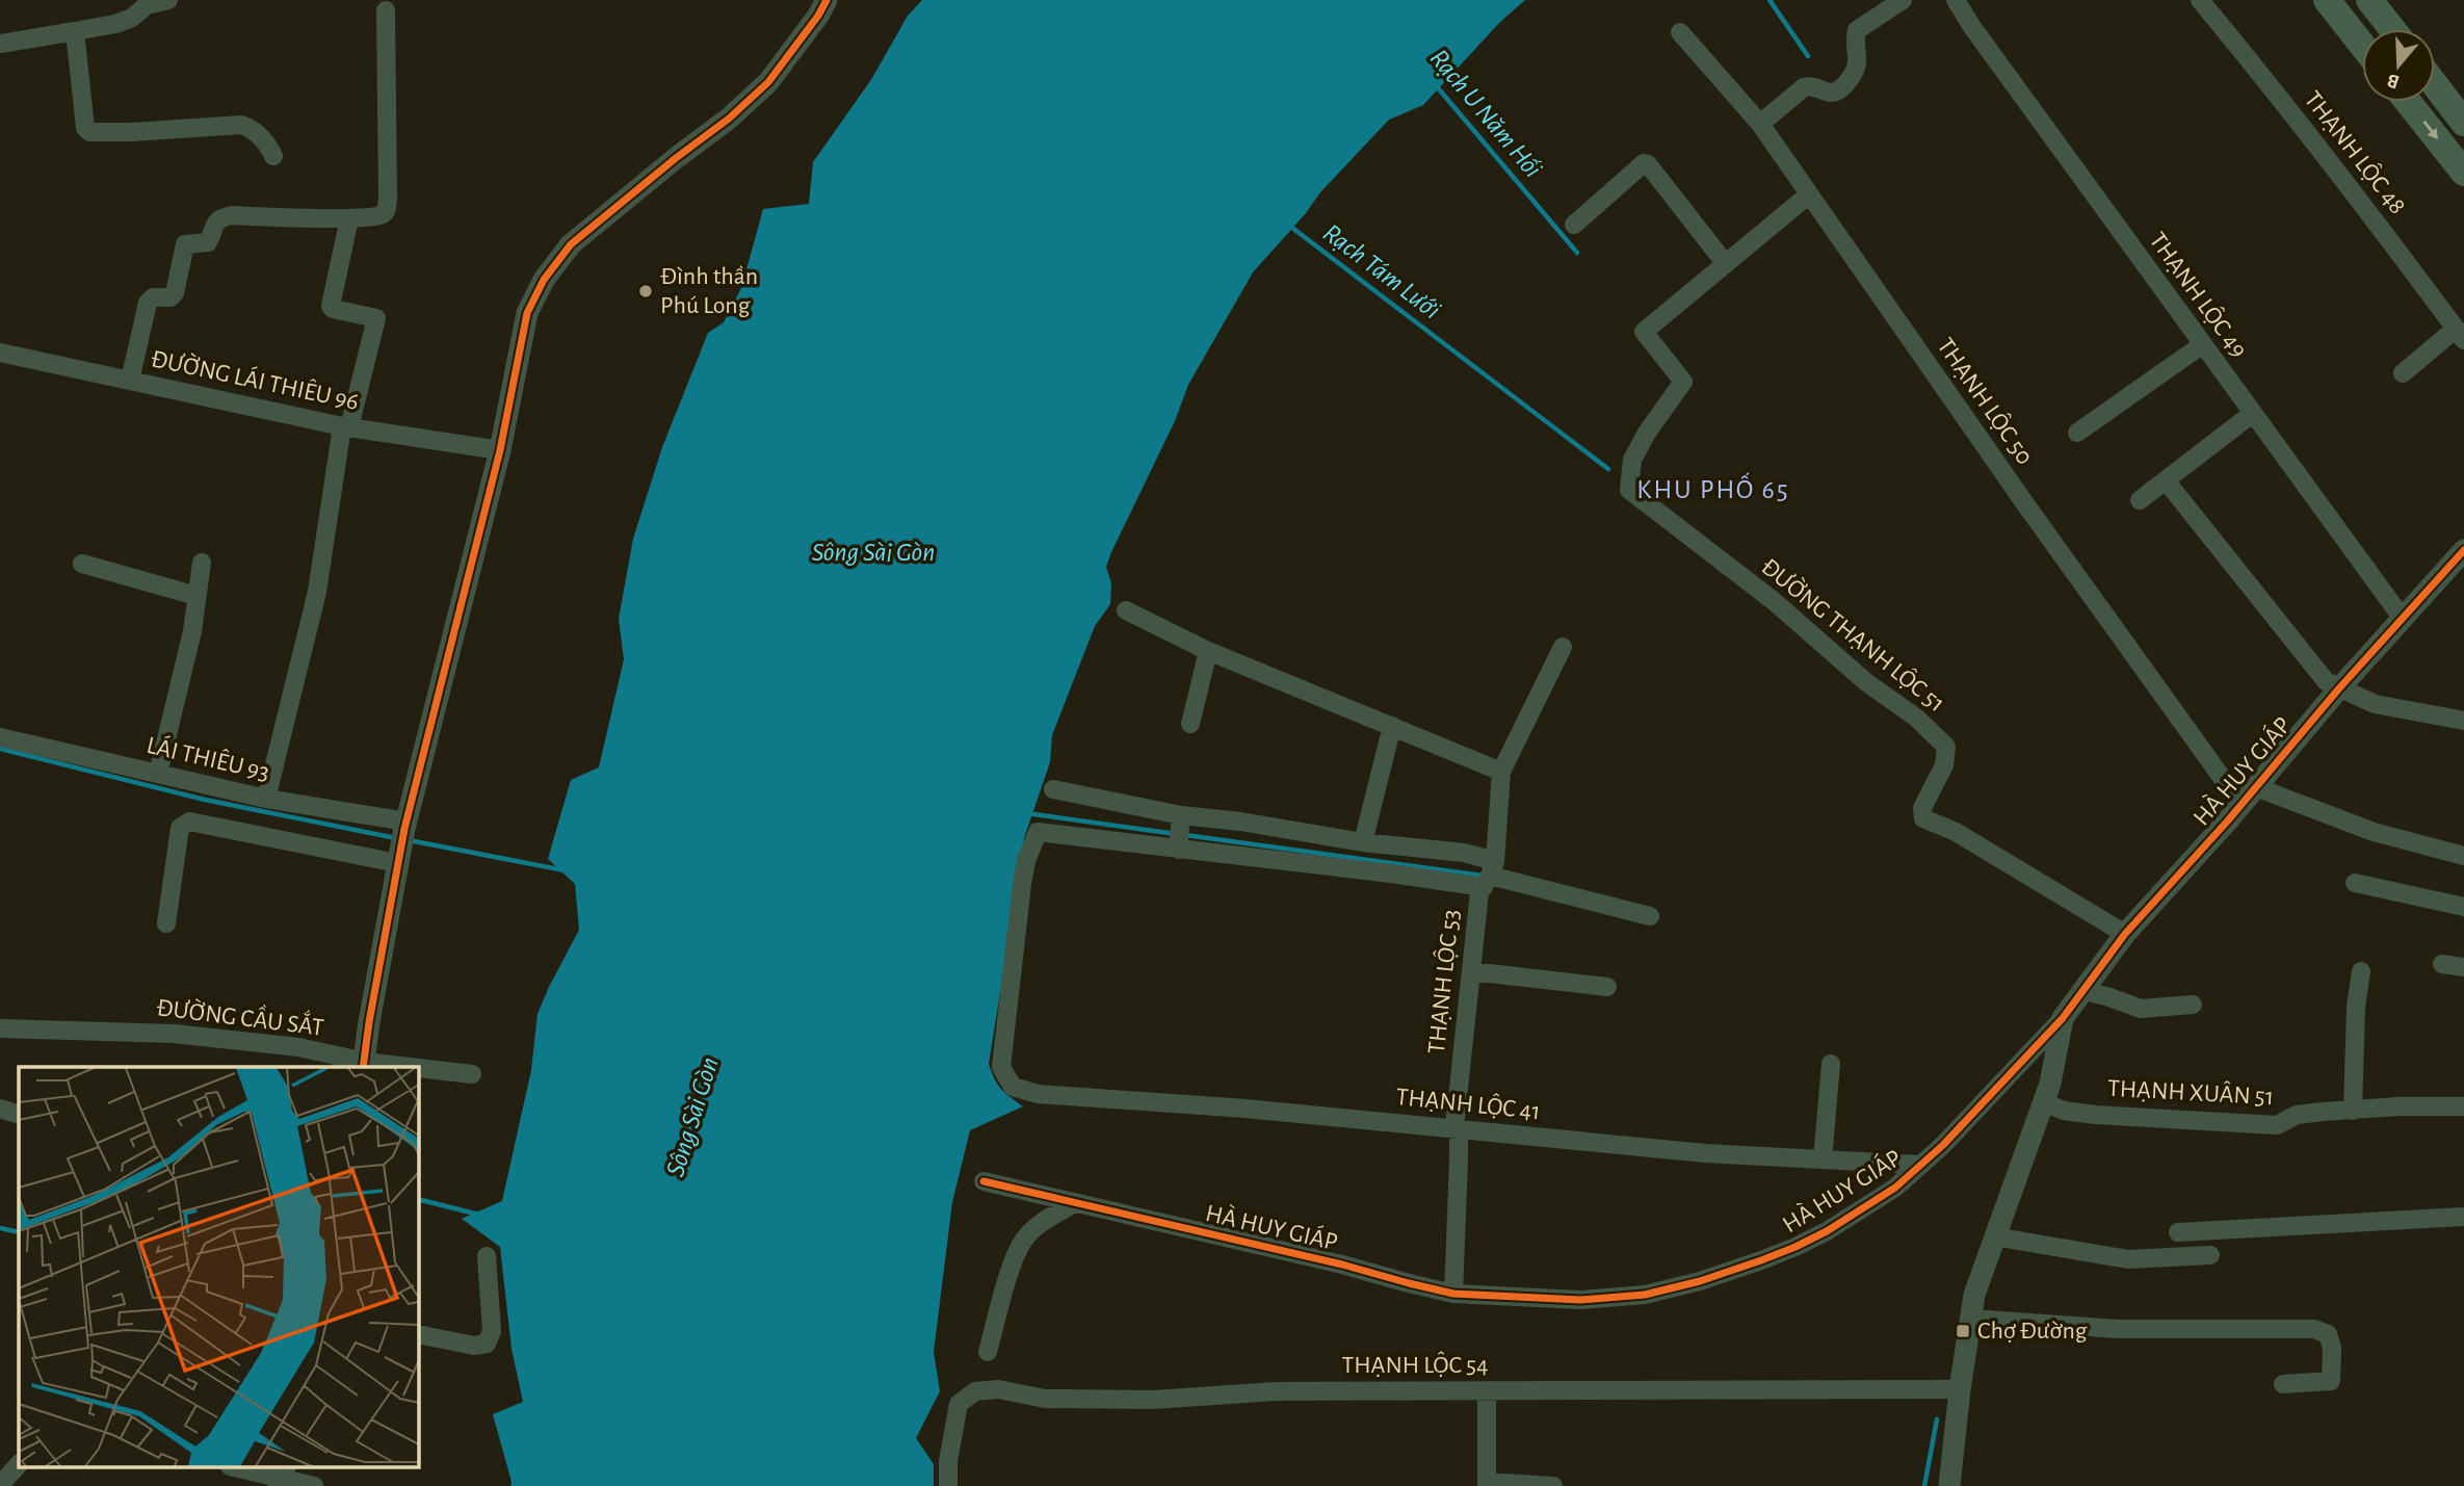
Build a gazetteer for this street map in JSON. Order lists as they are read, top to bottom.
{
  "streets": {
    "street": [
      "THẠNH LỘC 48",
      "THẠNH LỘC 49",
      "ĐƯỜNG LÁI THIÊU 96",
      "THẠNH LỘC 50",
      "ĐƯỜNG THẠNH LỘC 51",
      "LÁI THIÊU 93",
      "HÀ HUY GIÁP",
      "THẠNH LỘC 53",
      "ĐƯỜNG CẦU SẮT",
      "THẠNH XUÂN 51",
      "THẠNH LỘC 41",
      "THẠNH LỘC 54"
    ]
  },
  "crossings": [
    ["THẠNH LỘC 49", "HÀ HUY GIÁP"],
    ["THẠNH LỘC 50", "HÀ HUY GIÁP"],
    ["ĐƯỜNG THẠNH LỘC 51", "HÀ HUY GIÁP"],
    ["HÀ HUY GIÁP", "THẠNH LỘC 53"],
    ["HÀ HUY GIÁP", "THẠNH LỘC 41"],
    ["THẠNH LỘC 53", "THẠNH LỘC 41"]
  ],
  "districts": ["KHU PHỐ 65"],
  "water": ["Rạch U Năm Hối", "Rạch Tám Lưới", "Sông Sài Gòn"],
  "places": {
    "other": ["Đình thần Phú Long"],
    "transit": ["Chợ Đường"]
  },
  "north": "bottom"
}
